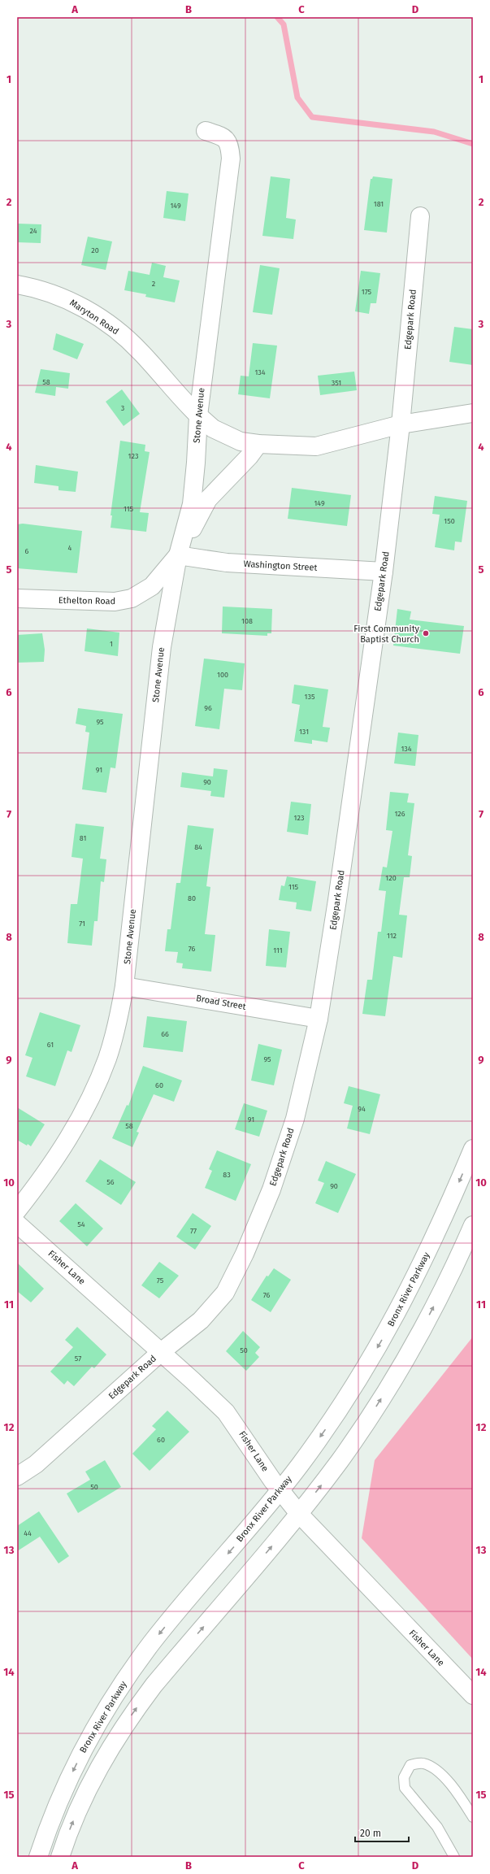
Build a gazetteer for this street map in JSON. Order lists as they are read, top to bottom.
{
  "streets": {
    "main road": [
      "Maryton Road",
      "Edgepark Road",
      "Stone Avenue",
      "Washington Street",
      "Ethelton Road",
      "Broad Street",
      "Fisher Lane",
      "Bronx River Parkway"
    ]
  },
  "crossings": [
    ["Maryton Road", "Edgepark Road"],
    ["Maryton Road", "Stone Avenue"],
    ["Edgepark Road", "Washington Street"],
    ["Edgepark Road", "Broad Street"],
    ["Edgepark Road", "Fisher Lane"],
    ["Stone Avenue", "Washington Street"],
    ["Stone Avenue", "Ethelton Road"],
    ["Stone Avenue", "Broad Street"],
    ["Washington Street", "Ethelton Road"],
    ["Fisher Lane", "Bronx River Parkway"]
  ],
  "places": ["First Community Baptist Church"],
  "house_numbers": [
    "181",
    "149",
    "24",
    "20",
    "2",
    "175",
    "134",
    "58",
    "351",
    "3",
    "123",
    "149",
    "115",
    "150",
    "4",
    "6",
    "108",
    "1",
    "100",
    "135",
    "96",
    "95",
    "131",
    "134",
    "91",
    "90",
    "126",
    "123",
    "81",
    "84",
    "120",
    "115",
    "80",
    "71",
    "112",
    "76",
    "111",
    "66",
    "61",
    "95",
    "60",
    "94",
    "91",
    "58",
    "83",
    "56",
    "90",
    "54",
    "77",
    "75",
    "76",
    "50",
    "57",
    "60",
    "50",
    "44"
  ],
  "scale_bar": "20 m",
  "grid": {
    "columns": [
      "A",
      "B",
      "C",
      "D"
    ],
    "rows": [
      "1",
      "2",
      "3",
      "4",
      "5",
      "6",
      "7",
      "8",
      "9",
      "10",
      "11",
      "12",
      "13",
      "14",
      "15"
    ]
  }
}
